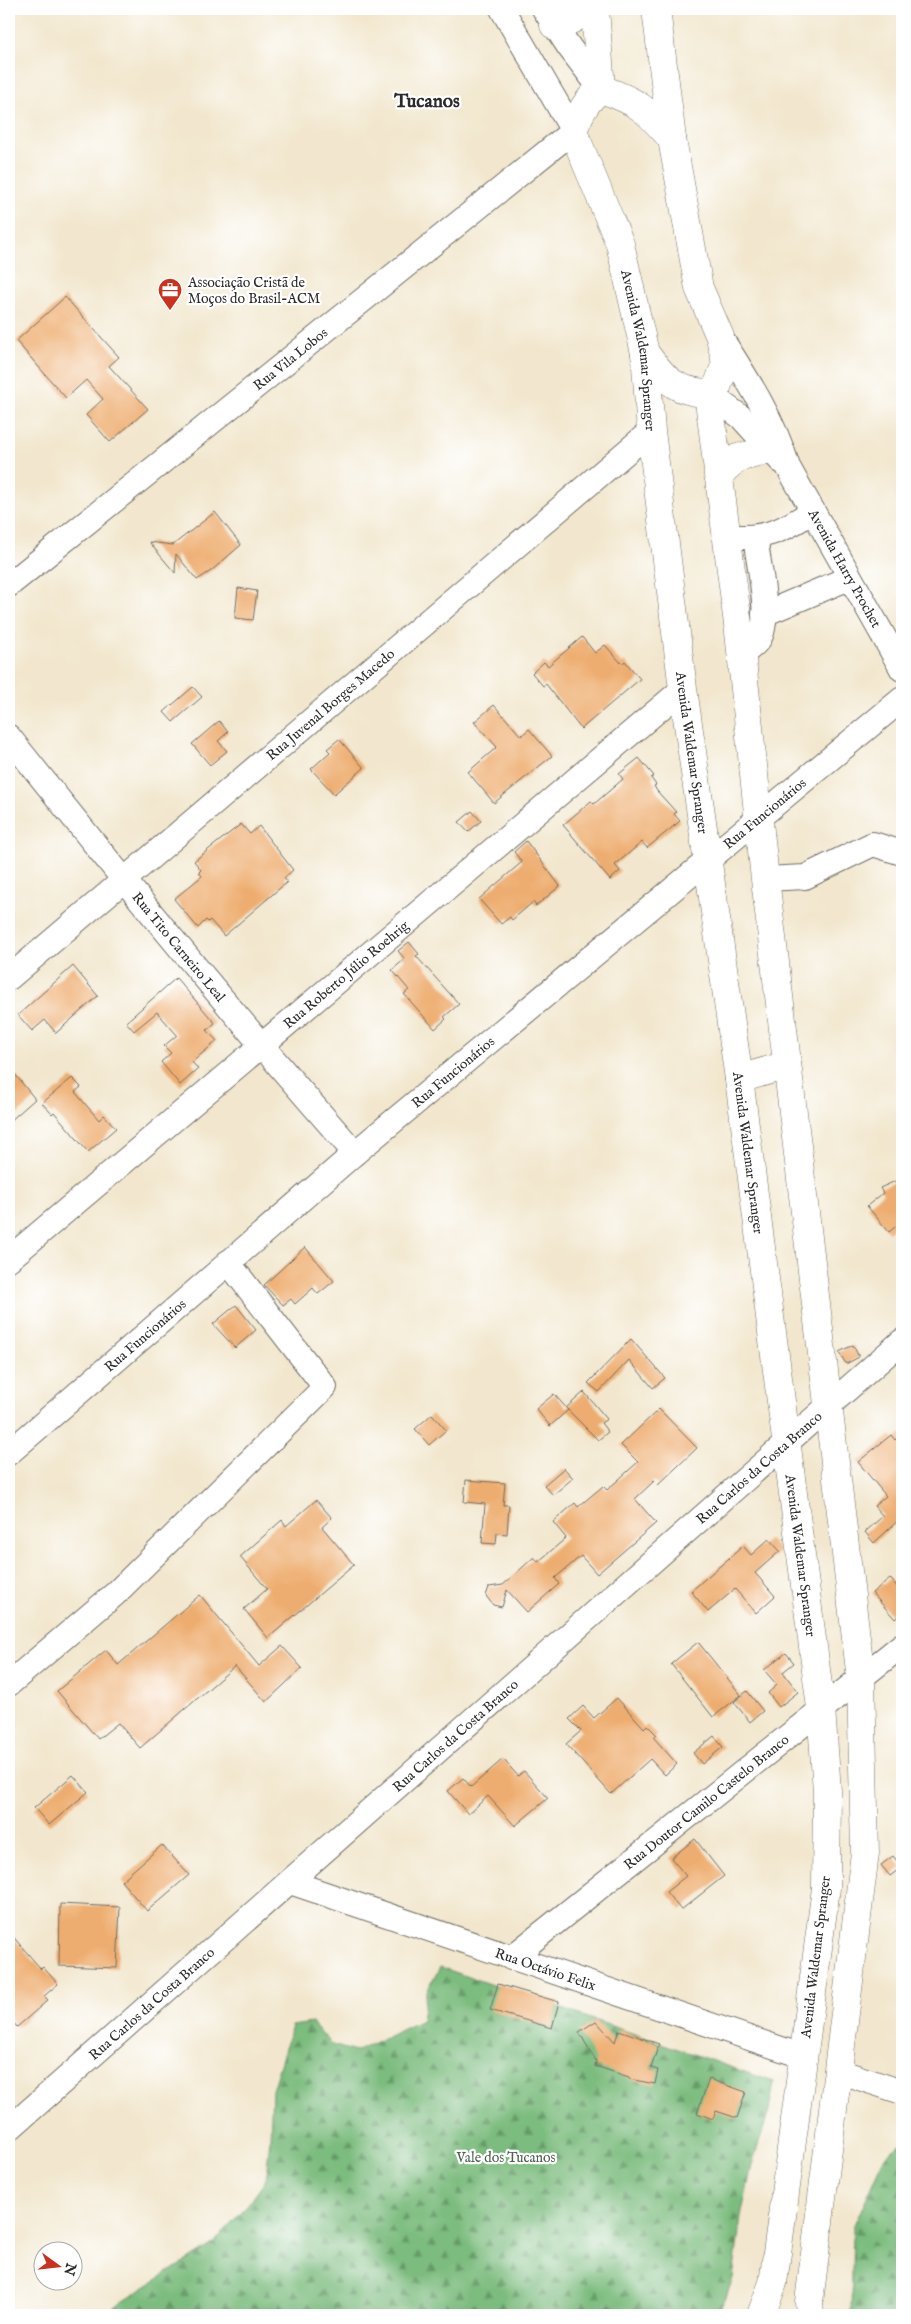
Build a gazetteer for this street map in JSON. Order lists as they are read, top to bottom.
{
  "streets": {
    "main road": ["Avenida Waldemar Spranger"],
    "street": [
      "Rua Vila Lobos",
      "Avenida Harry Prochet",
      "Rua Juvenal Borges Macedo",
      "Rua Funcionários",
      "Rua Tito Carneiro Leal",
      "Rua Roberto Júlio Roehrig",
      "Rua Carlos da Costa Branco",
      "Rua Doutor Camilo Castelo Branco",
      "Rua Octávio Felix"
    ]
  },
  "crossings": [
    ["Avenida Waldemar Spranger", "Rua Vila Lobos"],
    ["Avenida Waldemar Spranger", "Rua Juvenal Borges Macedo"],
    ["Avenida Waldemar Spranger", "Rua Funcionários"],
    ["Avenida Waldemar Spranger", "Rua Roberto Júlio Roehrig"],
    ["Avenida Waldemar Spranger", "Rua Carlos da Costa Branco"],
    ["Avenida Waldemar Spranger", "Rua Doutor Camilo Castelo Branco"],
    ["Avenida Waldemar Spranger", "Rua Octávio Felix"],
    ["Rua Juvenal Borges Macedo", "Rua Tito Carneiro Leal"],
    ["Rua Funcionários", "Rua Tito Carneiro Leal"],
    ["Rua Tito Carneiro Leal", "Rua Roberto Júlio Roehrig"],
    ["Rua Carlos da Costa Branco", "Rua Octávio Felix"],
    ["Rua Doutor Camilo Castelo Branco", "Rua Octávio Felix"]
  ],
  "districts": ["Tucanos"],
  "parks": ["Vale dos Tucanos"],
  "places": {
    "office": ["Associação Cristã de Moços do Brasil-ACM"]
  },
  "north": "right"
}
